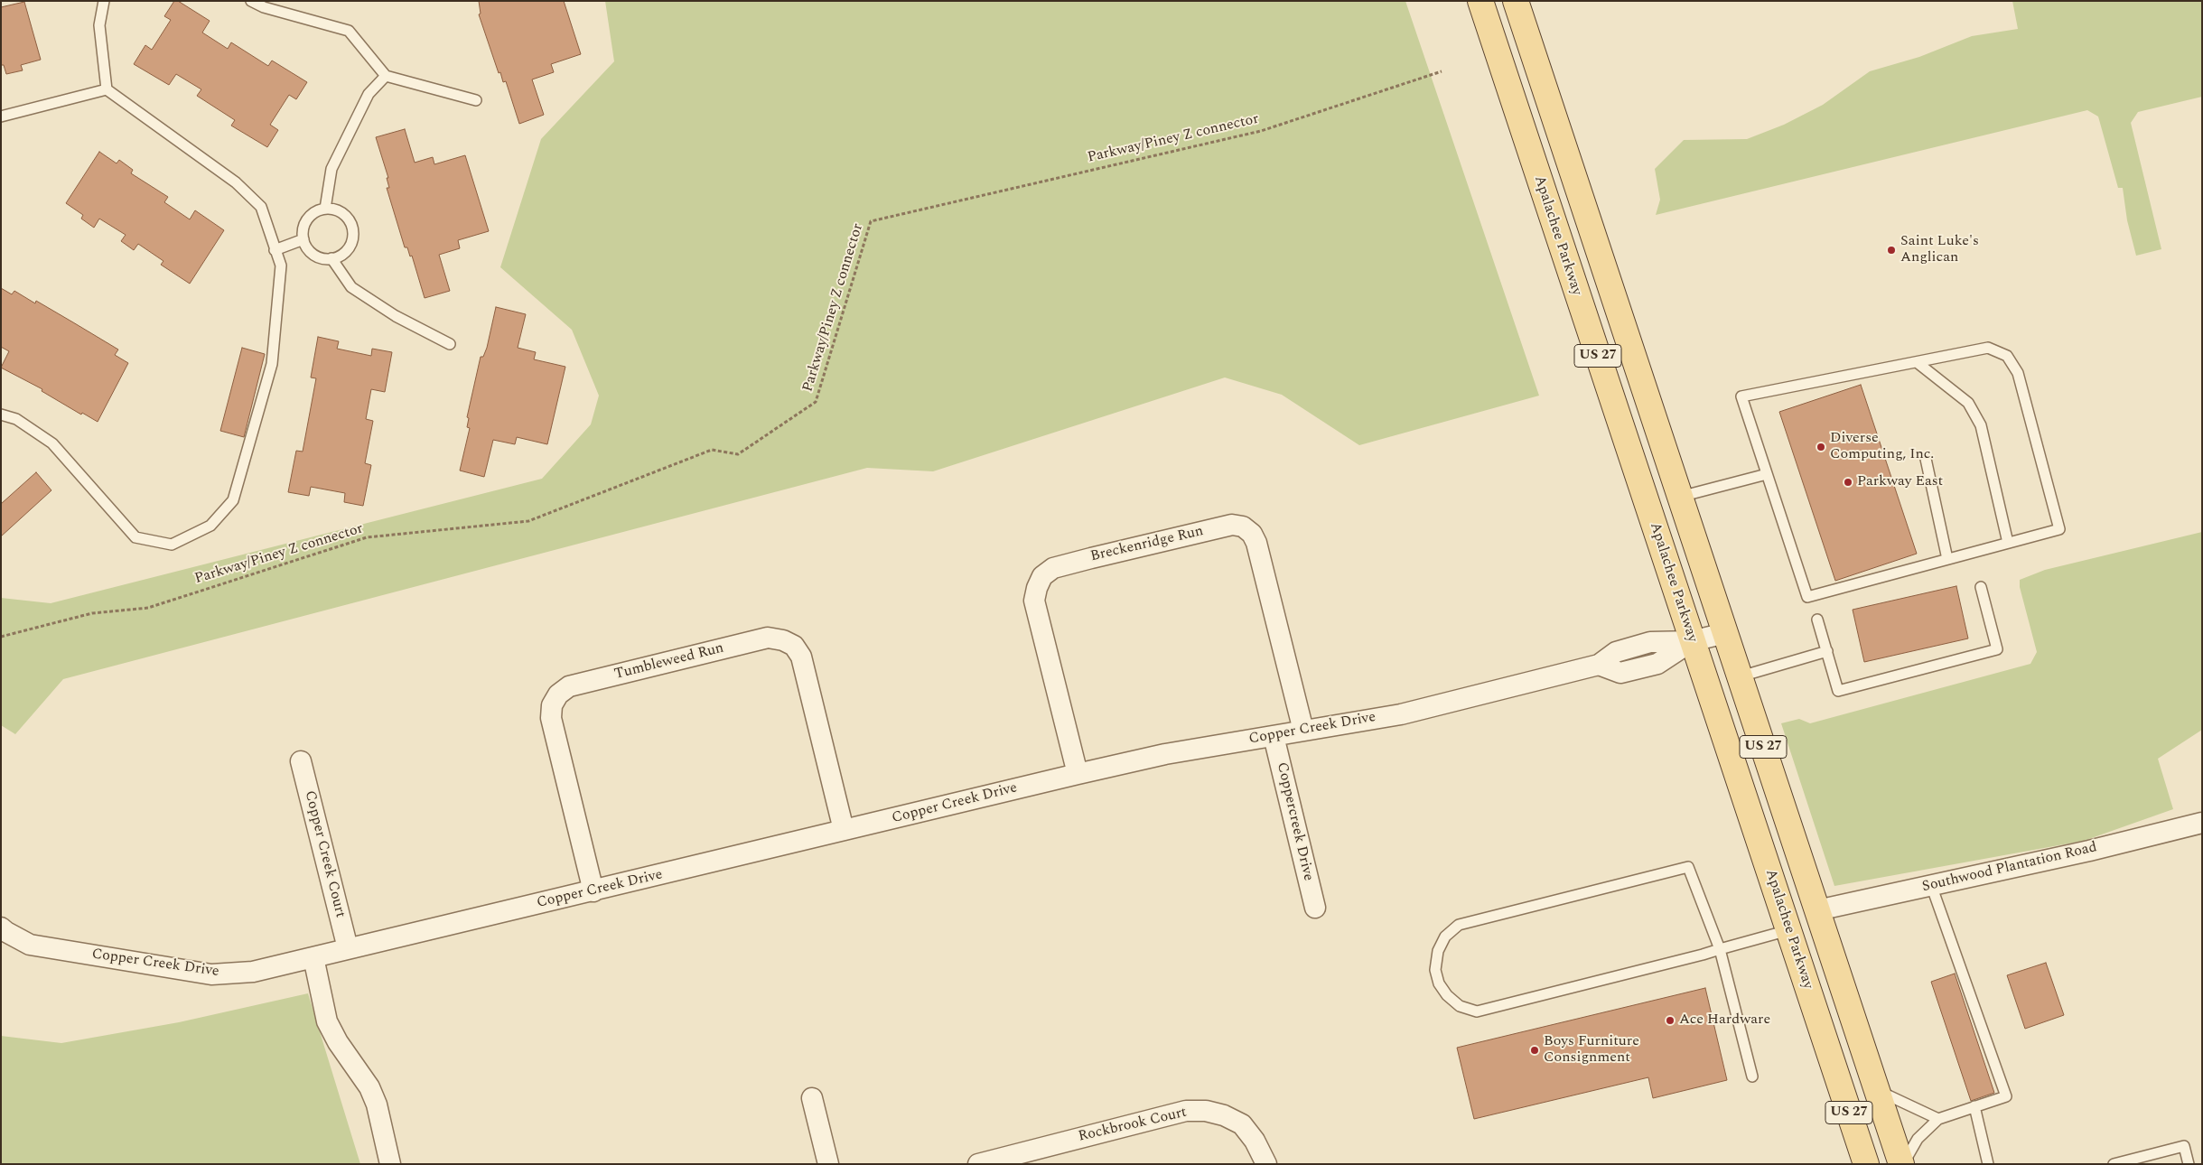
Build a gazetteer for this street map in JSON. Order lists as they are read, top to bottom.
{
  "streets": {
    "main road": ["Apalachee Parkway", "US 27"],
    "street": [
      "Breckenridge Run",
      "Tumbleweed Run",
      "Copper Creek Drive",
      "Coppercreek Drive",
      "Copper Creek Court",
      "Southwood Plantation Road",
      "Rockbrook Court"
    ],
    "path": ["Parkway/Piney Z connector"]
  },
  "crossings": [
    ["Apalachee Parkway", "Copper Creek Drive"],
    ["US 27", "Copper Creek Drive"],
    ["US 27", "Southwood Plantation Road"],
    ["Breckenridge Run", "Copper Creek Drive"],
    ["Tumbleweed Run", "Copper Creek Drive"],
    ["Copper Creek Drive", "Coppercreek Drive"],
    ["Copper Creek Drive", "Copper Creek Court"]
  ],
  "places": [
    "Saint Luke's Anglican",
    "Diverse Computing, Inc.",
    "Parkway East",
    "Ace Hardware",
    "Boys Furniture Consignment"
  ]
}
